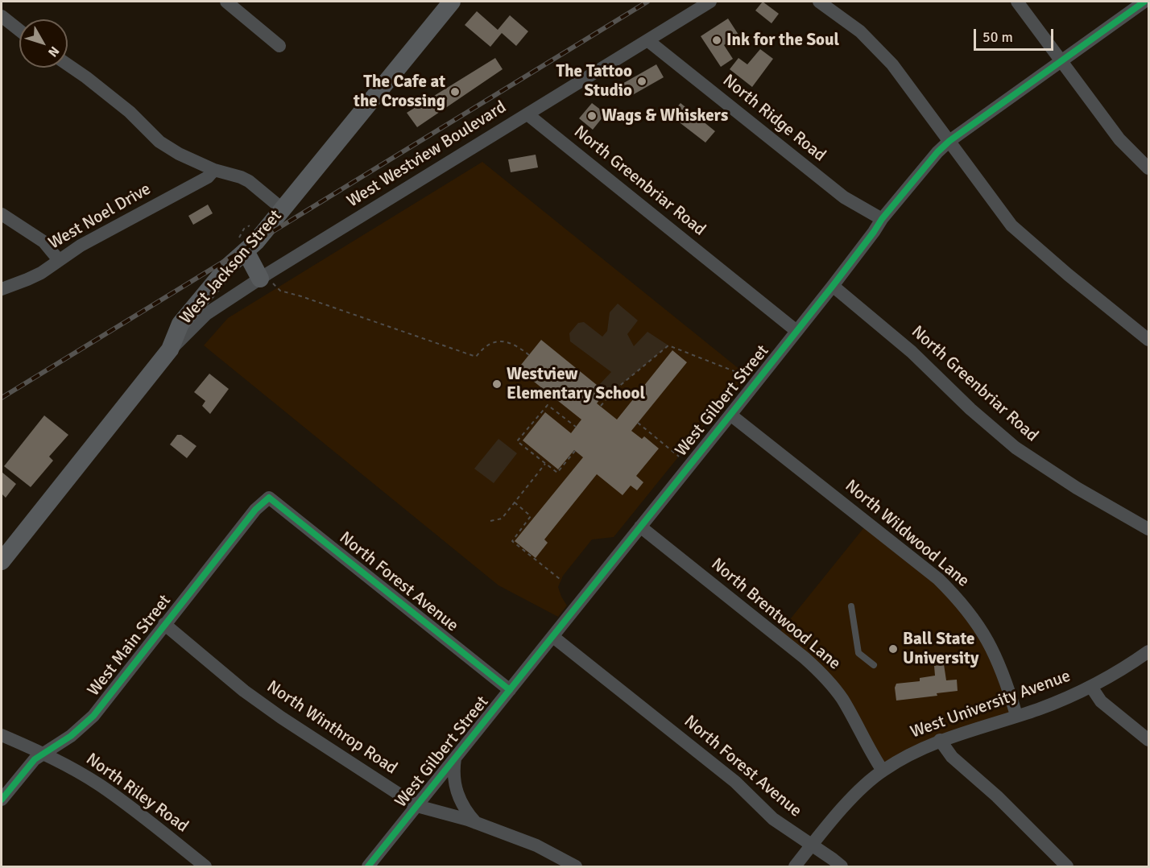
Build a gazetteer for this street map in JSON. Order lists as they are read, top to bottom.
{
  "streets": {
    "main road": ["West Jackson Street"],
    "street": [
      "North Ridge Road",
      "West Westview Boulevard",
      "North Greenbriar Road",
      "West Noel Drive",
      "West Gilbert Street",
      "North Wildwood Lane",
      "North Forest Avenue",
      "North Brentwood Lane",
      "West Main Street",
      "West University Avenue",
      "North Winthrop Road",
      "North Riley Road"
    ]
  },
  "crossings": [
    ["North Ridge Road", "West Westview Boulevard"],
    ["North Ridge Road", "West Gilbert Street"],
    ["West Westview Boulevard", "North Greenbriar Road"],
    ["West Westview Boulevard", "West Jackson Street"],
    ["North Greenbriar Road", "West Gilbert Street"],
    ["West Gilbert Street", "North Wildwood Lane"],
    ["West Gilbert Street", "North Forest Avenue"],
    ["West Gilbert Street", "North Brentwood Lane"],
    ["West Gilbert Street", "North Winthrop Road"],
    ["North Wildwood Lane", "West University Avenue"],
    ["North Forest Avenue", "West Main Street"],
    ["North Forest Avenue", "West University Avenue"],
    ["North Brentwood Lane", "West University Avenue"],
    ["West Main Street", "North Winthrop Road"],
    ["West Main Street", "North Riley Road"]
  ],
  "places": [
    "Ink for the Soul",
    "The Tattoo Studio",
    "The Cafe at the Crossing",
    "Wags & Whiskers",
    "Westview Elementary School",
    "Ball State University"
  ],
  "scale_bar": "50 m",
  "north": "bottom right"
}
